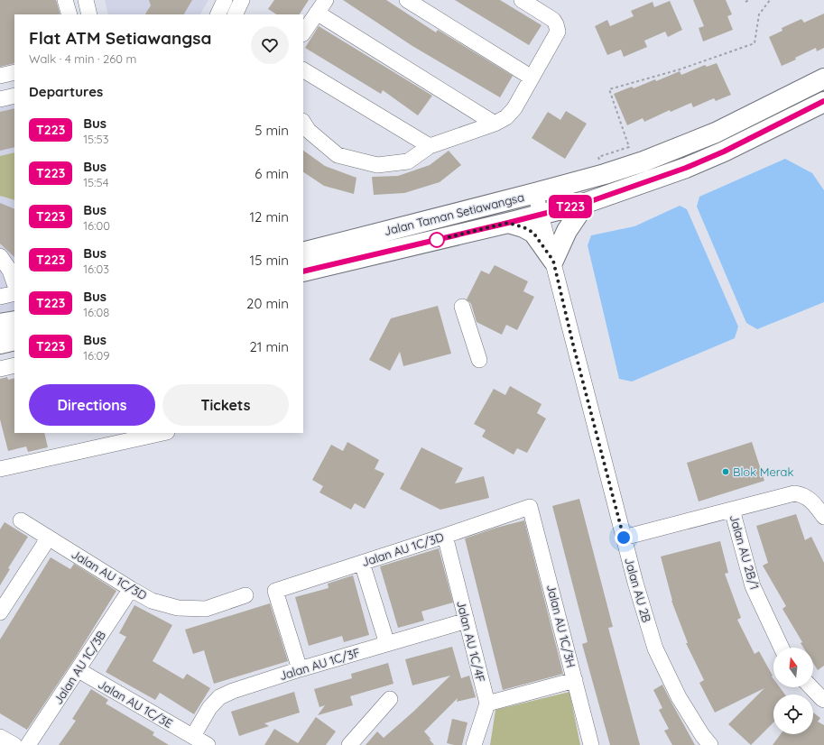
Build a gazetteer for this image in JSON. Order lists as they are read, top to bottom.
{
  "streets": {
    "main road": ["Jalan Taman Setiawangsa"],
    "street": [
      "Jalan AU 1C/3D",
      "Jalan AU 2B/1",
      "Jalan AU 2B",
      "Jalan AU 1C/3H",
      "Jalan AU 1C/4F",
      "Jalan AU 1C/3F",
      "Jalan AU 1C/3B",
      "Jalan AU 1C/3E"
    ]
  },
  "crossings": [
    ["Jalan Taman Setiawangsa", "Jalan AU 2B"],
    ["Jalan AU 1C/3D", "Jalan AU 1C/3H"],
    ["Jalan AU 1C/3D", "Jalan AU 1C/4F"],
    ["Jalan AU 1C/3D", "Jalan AU 1C/3F"],
    ["Jalan AU 1C/3D", "Jalan AU 1C/3B"],
    ["Jalan AU 2B/1", "Jalan AU 2B"],
    ["Jalan AU 1C/4F", "Jalan AU 1C/3F"],
    ["Jalan AU 1C/3F", "Jalan AU 1C/3E"],
    ["Jalan AU 1C/3B", "Jalan AU 1C/3E"]
  ],
  "places": ["Blok Merak"],
  "lines": ["bus line T223"],
  "north": "top",
  "page": {
    "on_map": "T223",
    "heading": [
      ["Flat ATM Setiawangsa", "Walk · 4 min · 260 m"],
      "Departures"
    ],
    "list": [
      {
        "mark": "T223",
        "name": "Bus",
        "note": "15:53",
        "value": "5 min"
      },
      {
        "mark": "T223",
        "name": "Bus",
        "note": "15:54",
        "value": "6 min"
      },
      {
        "mark": "T223",
        "name": "Bus",
        "note": "16:00",
        "value": "12 min"
      },
      {
        "mark": "T223",
        "name": "Bus",
        "note": "16:03",
        "value": "15 min"
      },
      {
        "mark": "T223",
        "name": "Bus",
        "note": "16:08",
        "value": "20 min"
      },
      {
        "mark": "T223",
        "name": "Bus",
        "note": "16:09",
        "value": "21 min"
      }
    ],
    "buttons": ["Directions", "Tickets"]
  }
}
